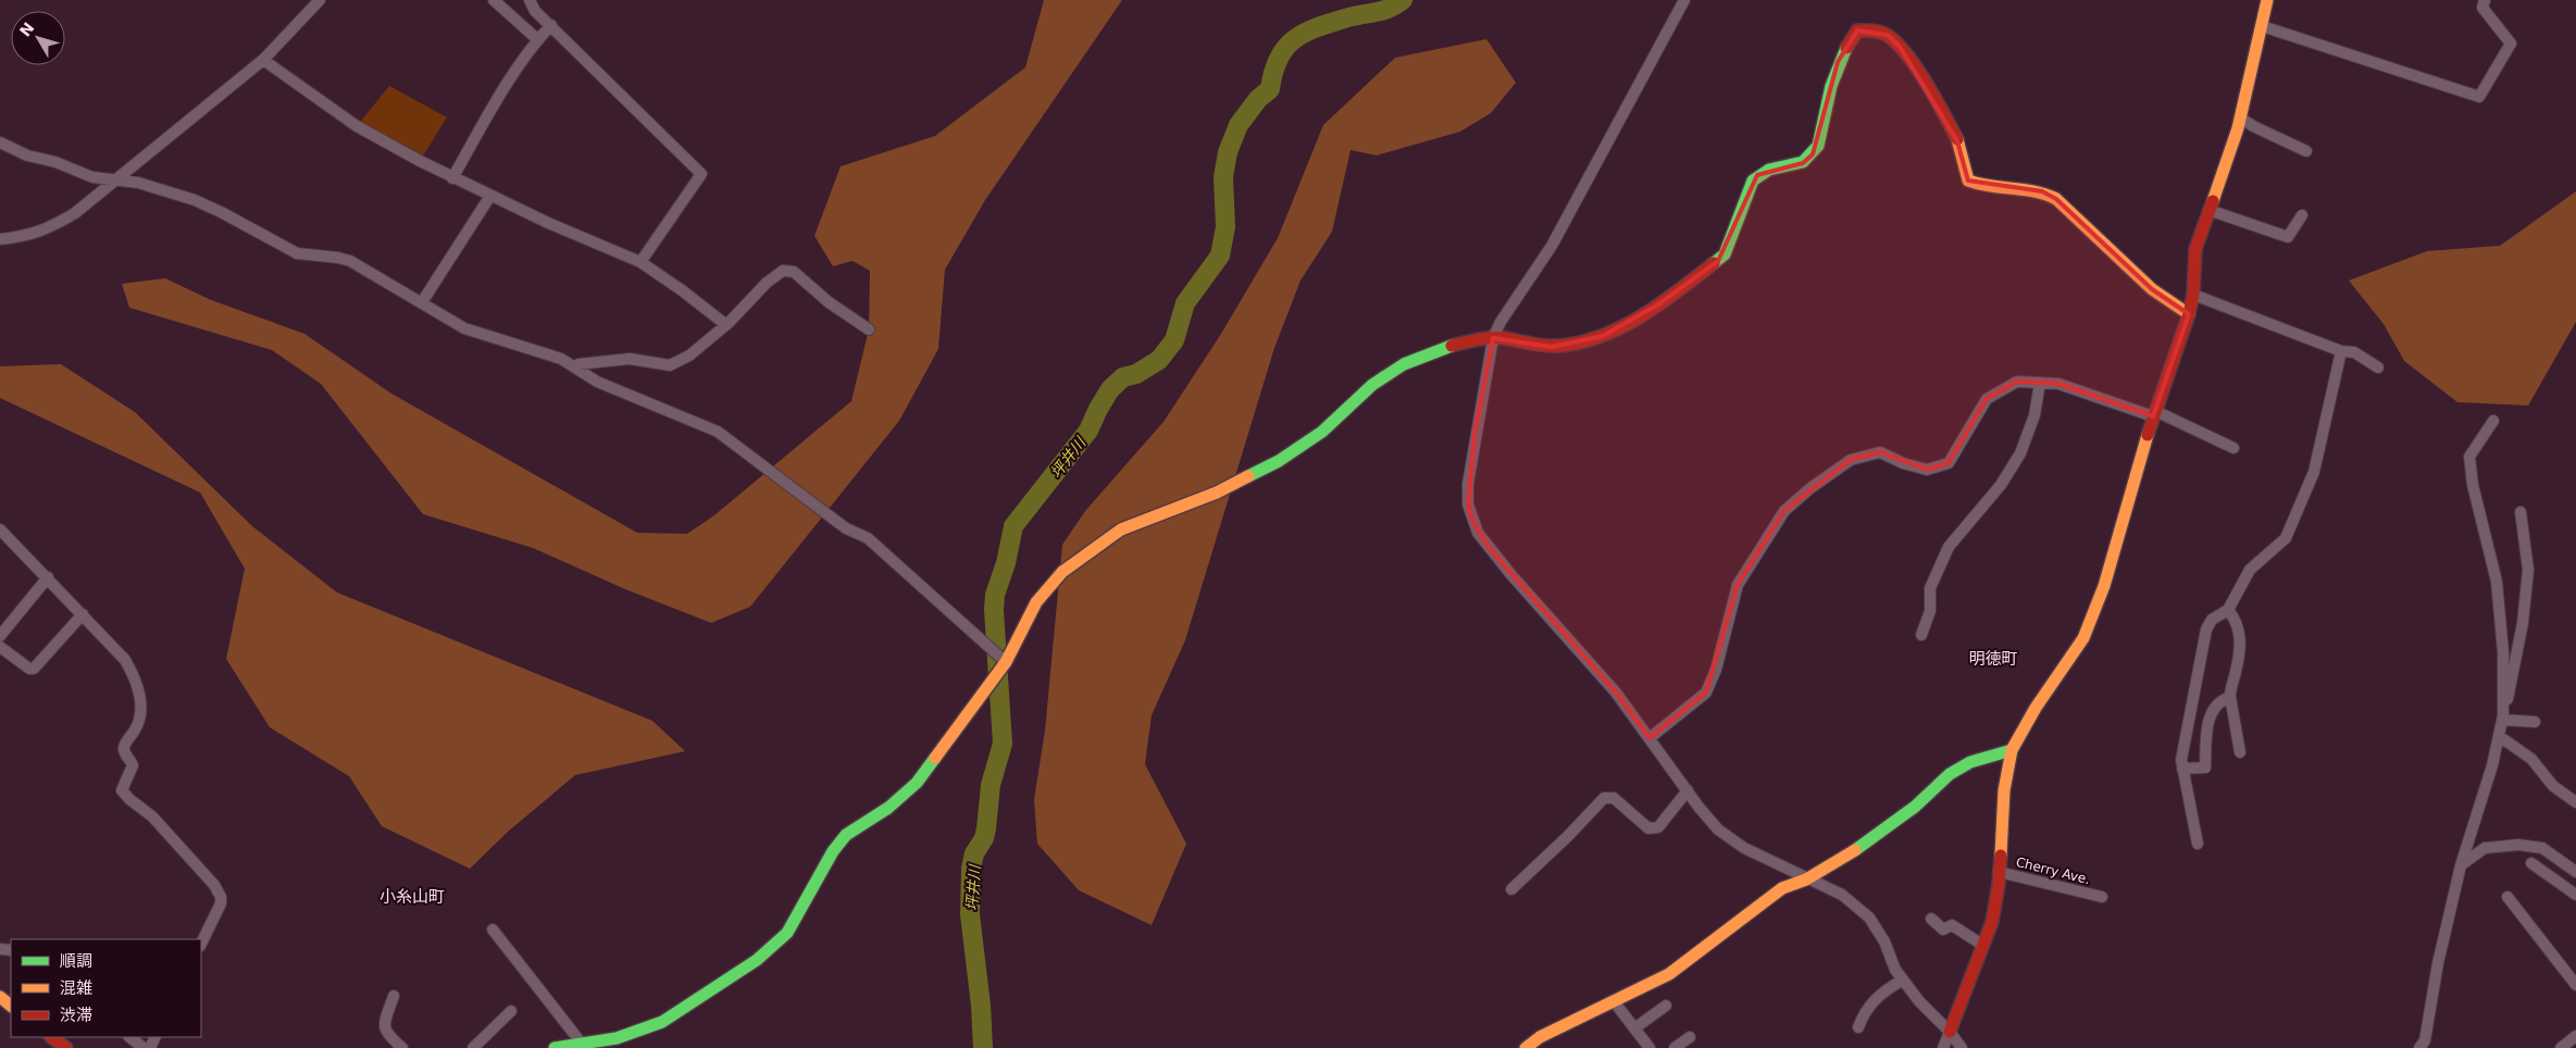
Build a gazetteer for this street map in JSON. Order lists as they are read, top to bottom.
{
  "streets": {
    "street": ["Cherry Ave."]
  },
  "districts": ["明徳町", "小糸山町"],
  "water": ["坪井川"],
  "legend": ["順調", "混雑", "渋滞"],
  "north": "top left"
}
